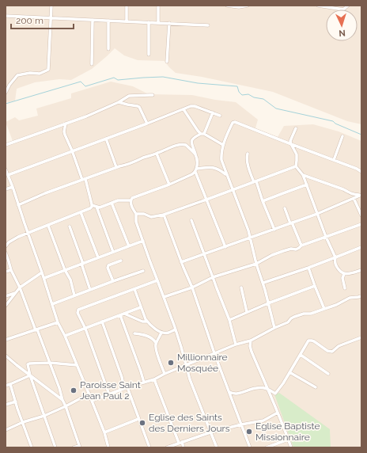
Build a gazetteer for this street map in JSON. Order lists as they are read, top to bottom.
{
  "places": [
    "Millionnaire Mosquée",
    "Paroisse Saint Jean Paul 2",
    "Eglise des Saints des Derniers Jours",
    "Eglise Baptiste Missionnaire"
  ],
  "scale_bar": "200 m",
  "north": "bottom"
}
